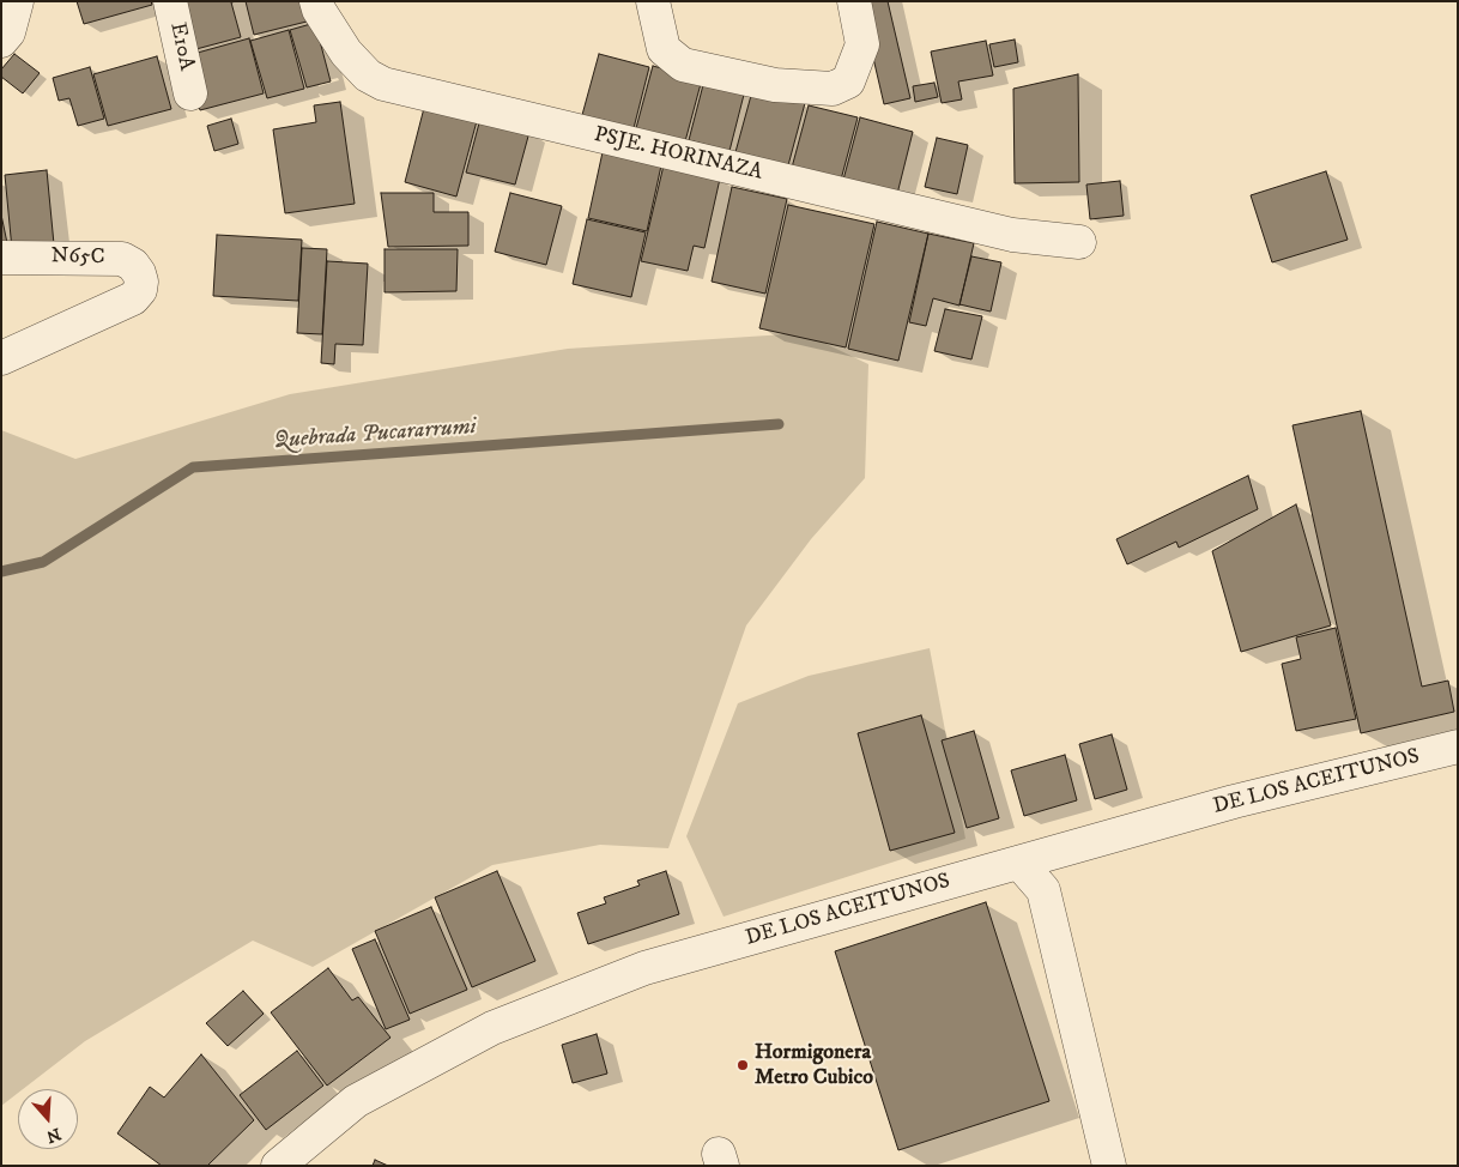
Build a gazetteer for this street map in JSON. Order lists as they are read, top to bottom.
{
  "streets": {
    "street": [
      "E10A",
      "PSJE. HORINAZA",
      "N65C",
      "DE LOS ACEITUNOS"
    ]
  },
  "water": ["Quebrada Pucararrumi"],
  "places": ["Hormigonera Metro Cubico"],
  "north": "bottom"
}
